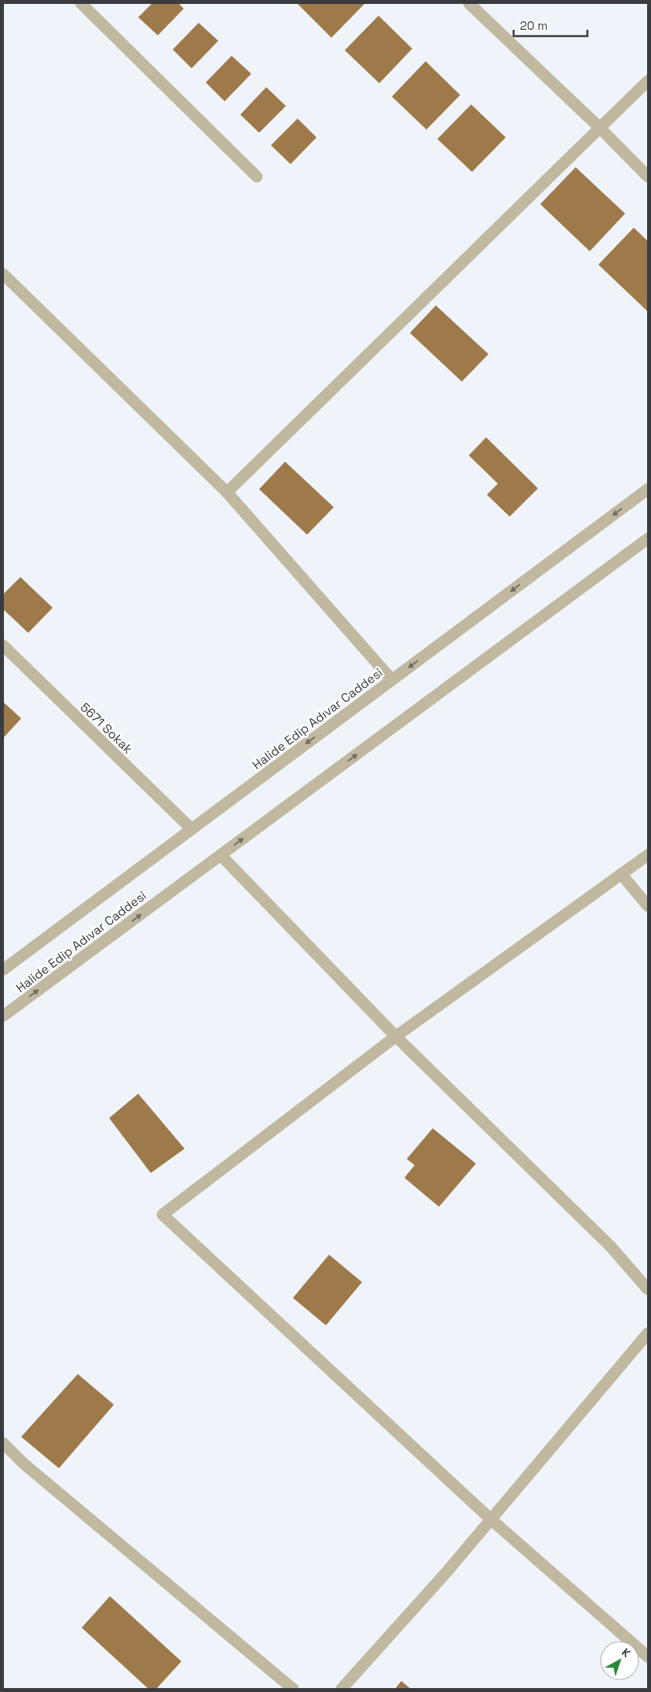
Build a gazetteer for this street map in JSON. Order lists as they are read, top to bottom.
{
  "streets": {
    "street": ["Halide Edip Adıvar Caddesi", "5671 Sokak"]
  },
  "crossings": [
    ["Halide Edip Adıvar Caddesi", "5671 Sokak"]
  ],
  "scale_bar": "20 m",
  "north": "top right"
}
